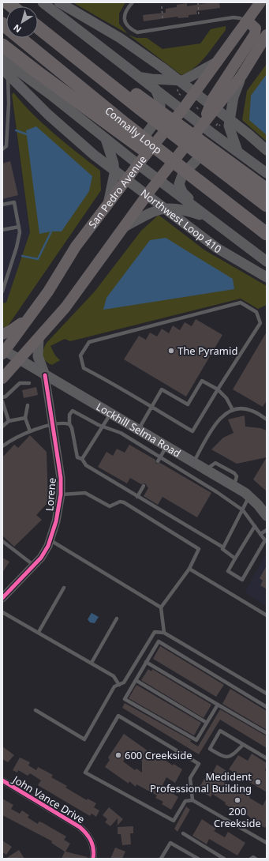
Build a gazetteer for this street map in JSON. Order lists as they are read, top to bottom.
{
  "streets": {
    "highway": ["Connally Loop"],
    "main road": ["San Pedro Avenue", "Northwest Loop 410", "Lockhill Selma Road"],
    "street": ["Lorene", "John Vance Drive"]
  },
  "crossings": [
    ["San Pedro Avenue", "Northwest Loop 410"],
    ["San Pedro Avenue", "Lockhill Selma Road"],
    ["Lockhill Selma Road", "Lorene"]
  ],
  "places": [
    "The Pyramid",
    "600 Creekside",
    "Medident Professional Building",
    "200 Creekside"
  ],
  "north": "bottom left"
}
